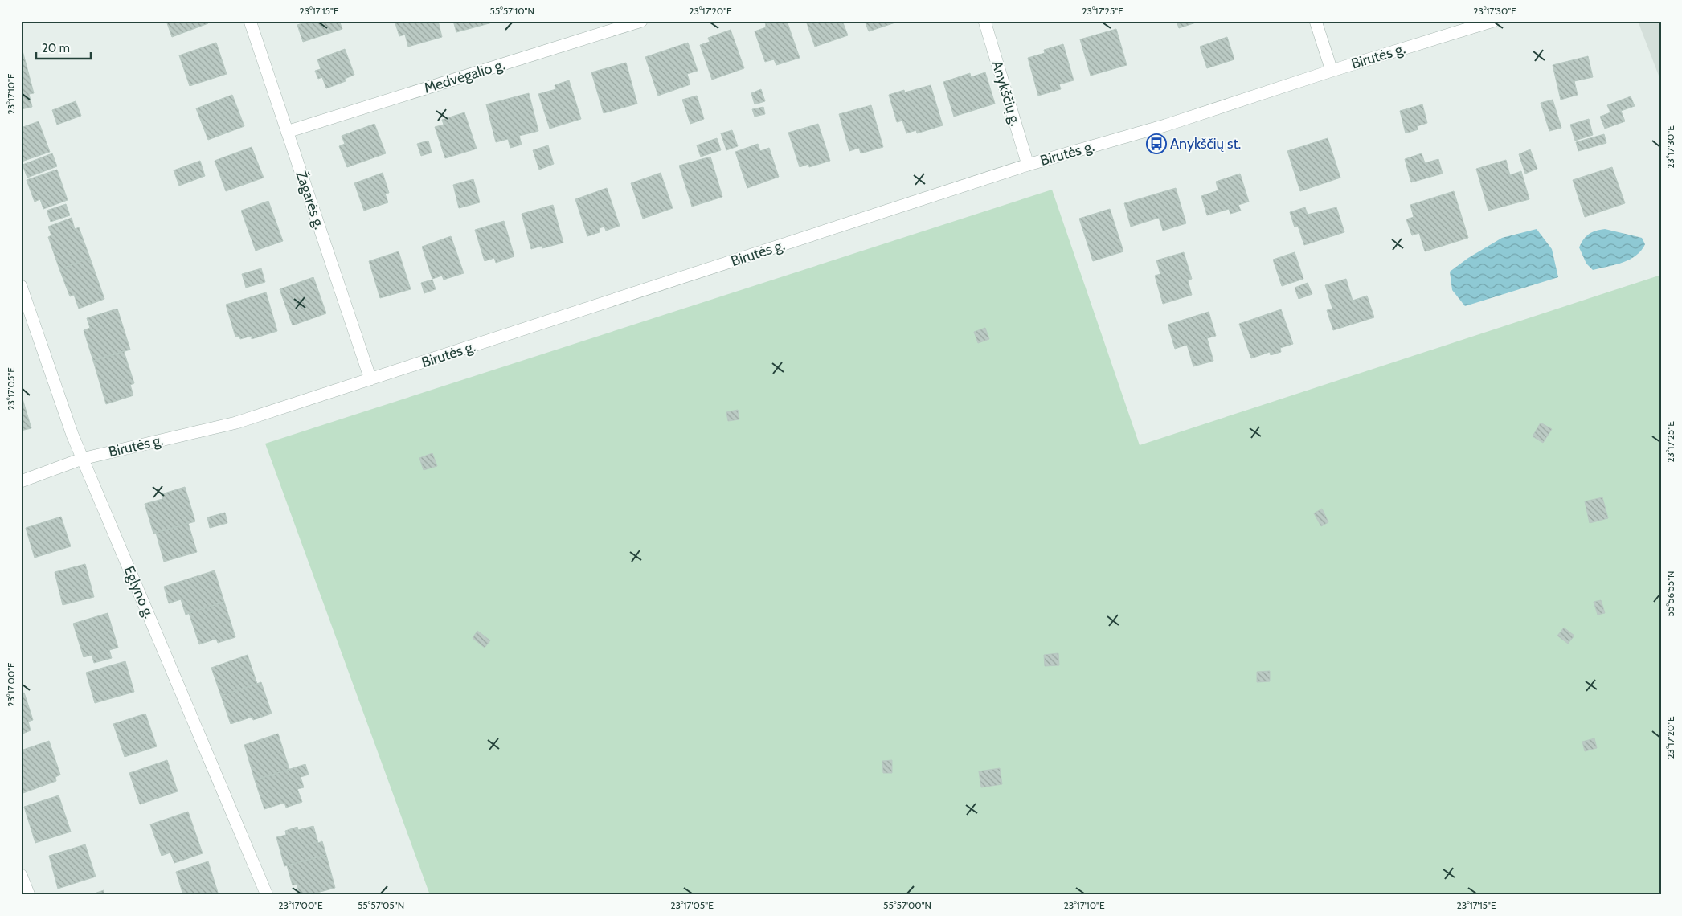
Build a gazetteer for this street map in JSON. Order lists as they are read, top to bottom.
{
  "streets": {
    "street": [
      "Birutės g.",
      "Medvėgalio g.",
      "Anykščių g.",
      "Žagarės g.",
      "Eglyno g."
    ]
  },
  "crossings": [
    ["Birutės g.", "Anykščių g."],
    ["Birutės g.", "Žagarės g."],
    ["Birutės g.", "Eglyno g."],
    ["Medvėgalio g.", "Žagarės g."]
  ],
  "places": {
    "bus stop": ["Anykščių st."]
  },
  "scale_bar": "20 m",
  "coordinates": [
    "23°17'15\"E",
    "55°57'10\"N",
    "23°17'20\"E",
    "23°17'25\"E",
    "23°17'30\"E",
    "23°17'10\"E",
    "23°17'05\"E",
    "55°56'55\"N",
    "23°17'00\"E",
    "55°57'05\"N",
    "55°57'00\"N"
  ]
}
